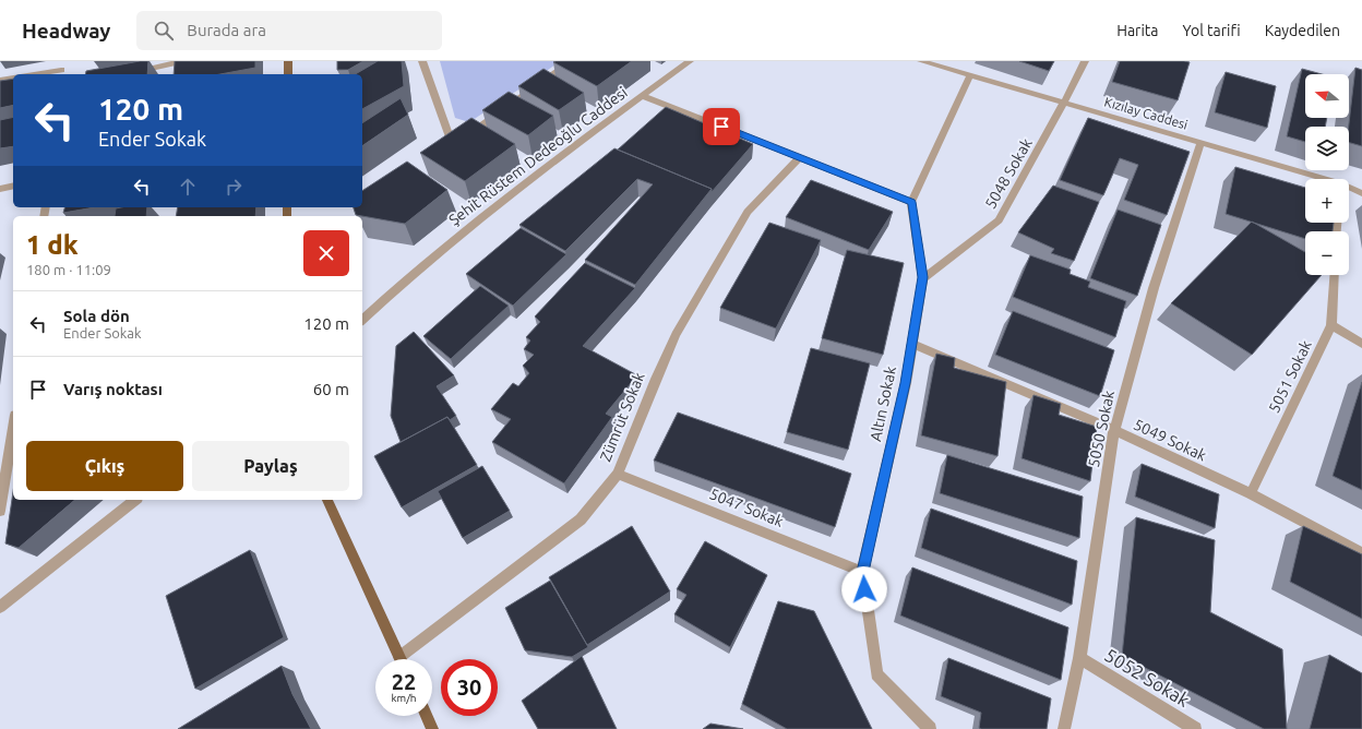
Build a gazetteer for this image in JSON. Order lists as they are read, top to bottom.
{
  "streets": {
    "street": [
      "Kızılay Caddesi",
      "Şehit Rüstem Dedeoğlu Caddesi",
      "5048 Sokak",
      "5051 Sokak",
      "Altın Sokak",
      "Zümrüt Sokak",
      "5050 Sokak",
      "5049 Sokak",
      "5047 Sokak",
      "5052 Sokak"
    ]
  },
  "crossings": [
    ["Kızılay Caddesi", "5048 Sokak"],
    ["Kızılay Caddesi", "5050 Sokak"],
    ["5048 Sokak", "Altın Sokak"],
    ["5051 Sokak", "5049 Sokak"],
    ["Altın Sokak", "5049 Sokak"],
    ["Altın Sokak", "5047 Sokak"],
    ["Zümrüt Sokak", "5047 Sokak"],
    ["5050 Sokak", "5049 Sokak"],
    ["5050 Sokak", "5052 Sokak"]
  ],
  "north": "left",
  "page": {
    "header": "Headway",
    "search": "Burada ara",
    "nav": ["Harita", "Yol tarifi", "Kaydedilen"],
    "map_buttons": ["+", "−"],
    "turn": ["120 m", "Ender Sokak"],
    "heading": ["1 dk", "180 m · 11:09"],
    "list": [
      {
        "name": "Sola dön",
        "note": "Ender Sokak",
        "value": "120 m"
      },
      {
        "name": "Varış noktası",
        "value": "60 m"
      }
    ],
    "buttons": ["Çıkış", "Paylaş"],
    "speed": "22 km/h",
    "limit": "30"
  }
}
